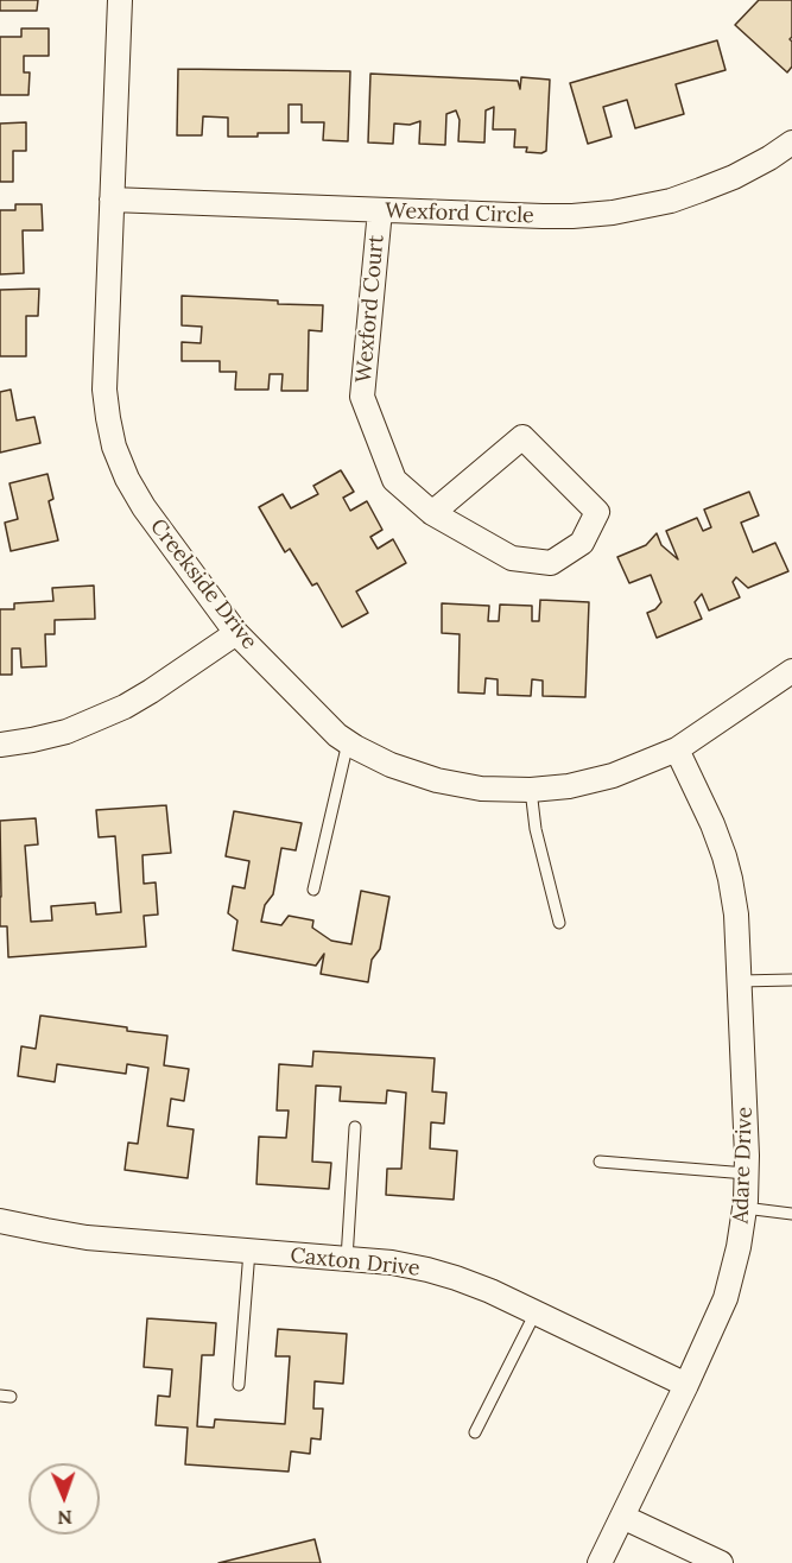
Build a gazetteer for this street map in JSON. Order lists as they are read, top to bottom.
{
  "streets": {
    "street": [
      "Wexford Circle",
      "Wexford Court",
      "Creekside Drive",
      "Adare Drive",
      "Caxton Drive"
    ]
  },
  "crossings": [
    ["Wexford Circle", "Wexford Court"],
    ["Wexford Circle", "Creekside Drive"],
    ["Creekside Drive", "Adare Drive"],
    ["Adare Drive", "Caxton Drive"]
  ],
  "north": "bottom"
}
